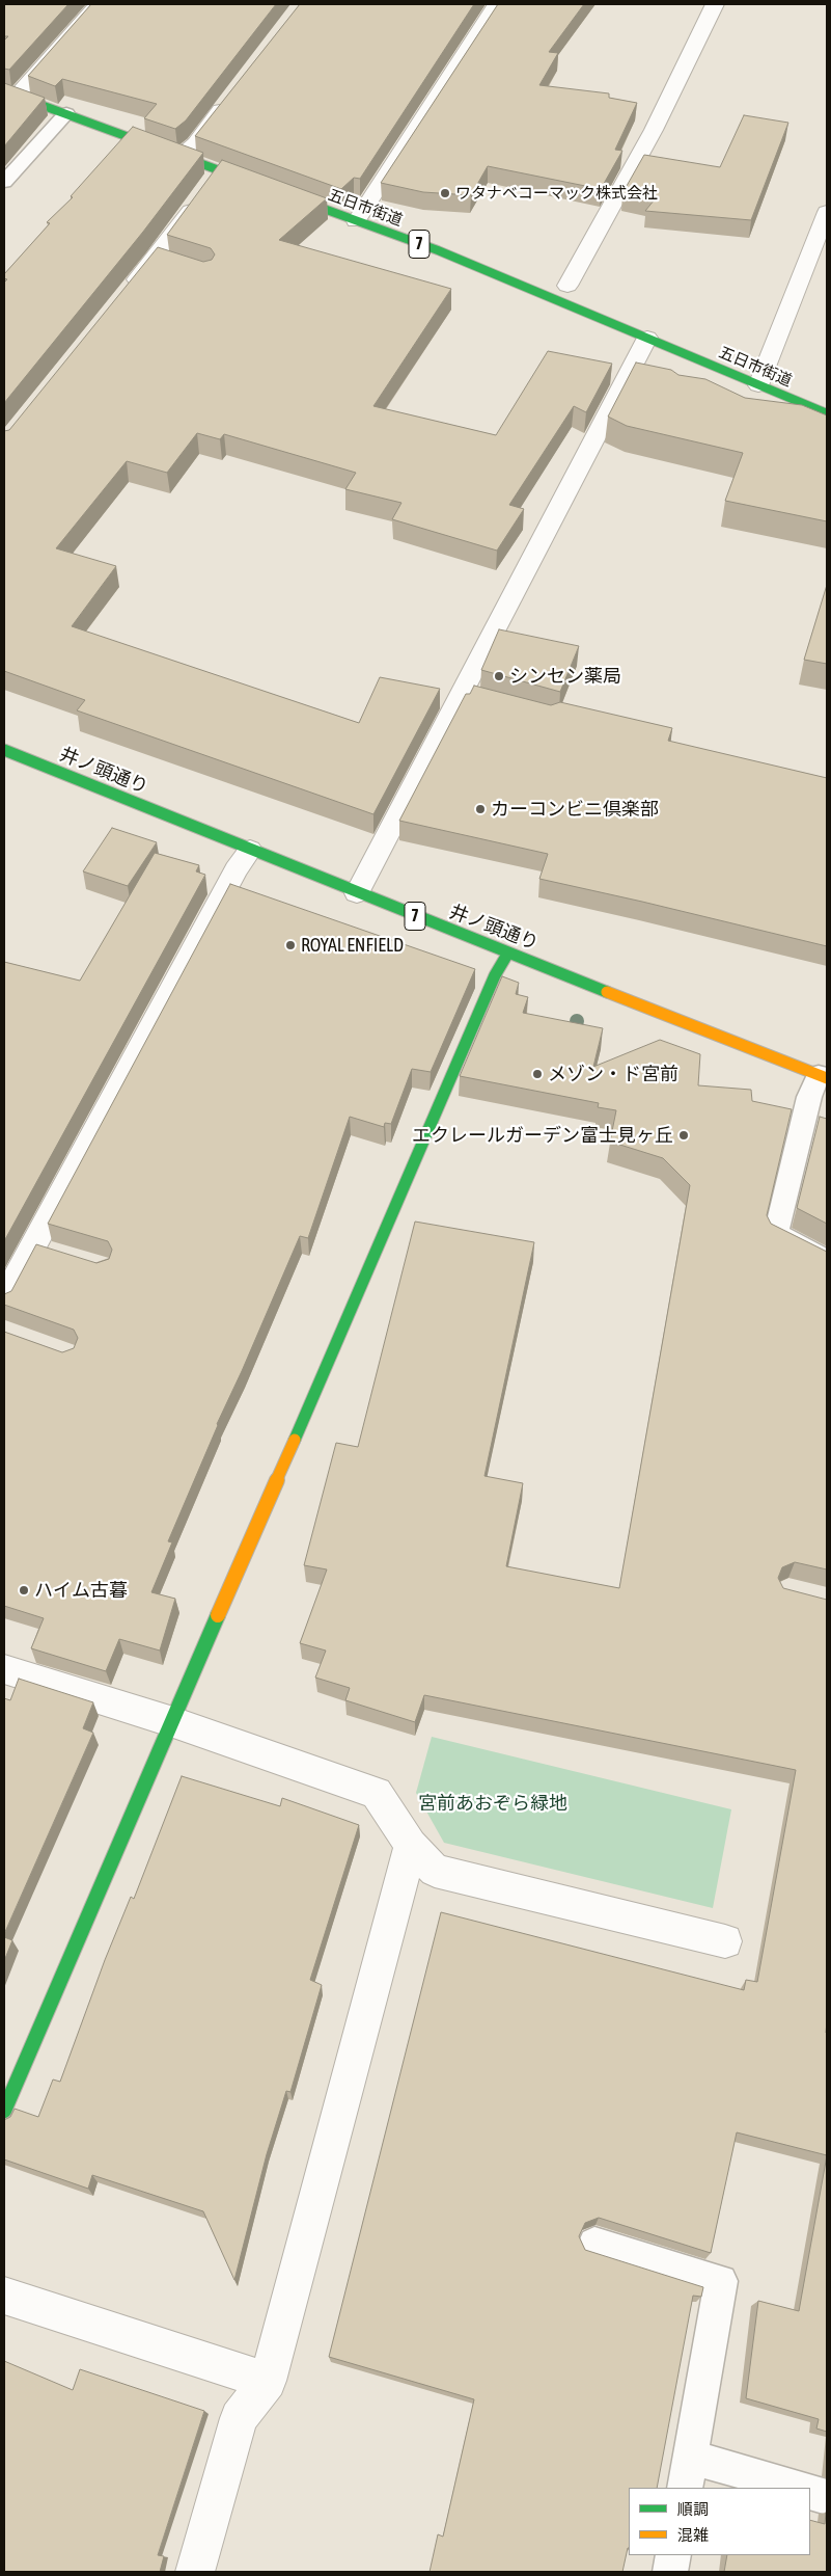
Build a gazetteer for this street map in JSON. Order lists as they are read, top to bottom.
{
  "streets": {
    "main road": ["五日市街道", "7", "井ノ頭通り"]
  },
  "parks": ["宮前あおぞら緑地"],
  "places": [
    "ワタナベコーマック株式会社",
    "シンセン薬局",
    "カーコンビニ倶楽部",
    "ROYAL ENFIELD",
    "メゾン・ド宮前",
    "エクレールガーデン富士見ヶ丘",
    "ハイム古暮"
  ],
  "legend": ["順調", "混雑"]
}
